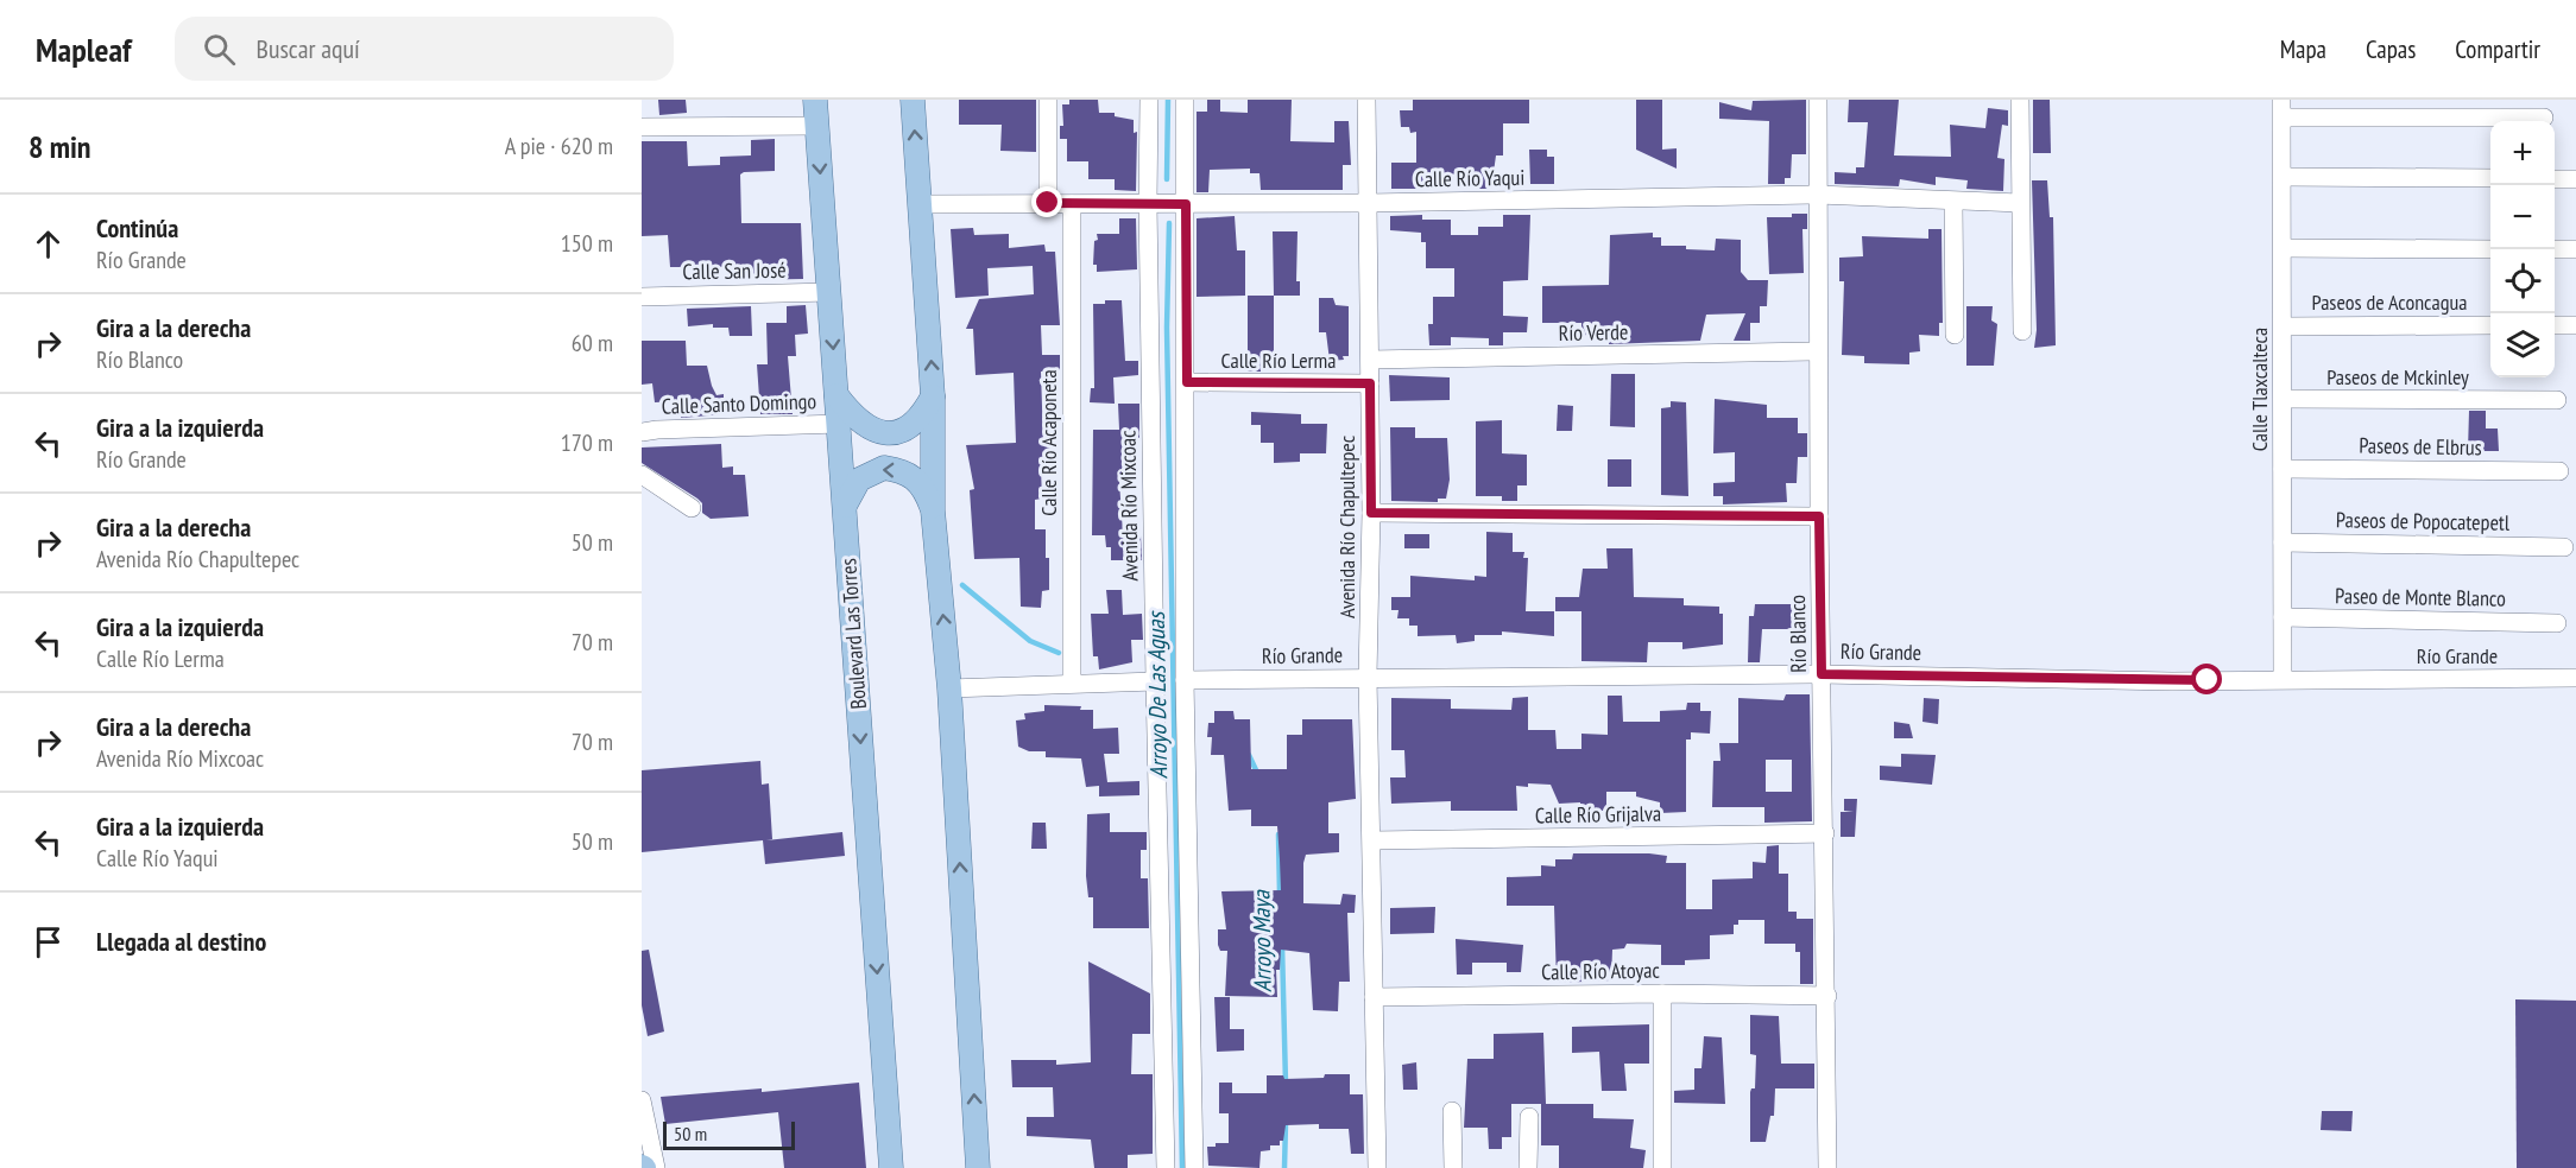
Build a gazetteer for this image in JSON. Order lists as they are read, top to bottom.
{
  "streets": {
    "main road": ["Boulevard Las Torres"],
    "street": [
      "Calle Río Yaqui",
      "Calle San José",
      "Paseos de Aconcagua",
      "Río Verde",
      "Calle Río Lerma",
      "Paseos de Mckinley",
      "Calle Tlaxcalteca",
      "Calle Santo Domingo",
      "Calle Río Acaponeta",
      "Paseos de Elbrus",
      "Avenida Río Mixcoac",
      "Paseos de Popocatepetl",
      "Avenida Río Chapultepec",
      "Paseo de Monte Blanco",
      "Río Blanco",
      "Río Grande",
      "Calle Río Grijalva",
      "Calle Río Atoyac"
    ]
  },
  "crossings": [
    ["Calle Río Yaqui", "Calle Río Acaponeta"],
    ["Calle Río Yaqui", "Avenida Río Mixcoac"],
    ["Calle Río Yaqui", "Avenida Río Chapultepec"],
    ["Calle Río Yaqui", "Río Blanco"],
    ["Calle San José", "Boulevard Las Torres"],
    ["Paseos de Aconcagua", "Calle Tlaxcalteca"],
    ["Río Verde", "Avenida Río Chapultepec"],
    ["Río Verde", "Río Blanco"],
    ["Calle Río Lerma", "Avenida Río Chapultepec"],
    ["Paseos de Mckinley", "Calle Tlaxcalteca"],
    ["Calle Tlaxcalteca", "Paseos de Elbrus"],
    ["Calle Tlaxcalteca", "Paseos de Popocatepetl"],
    ["Calle Tlaxcalteca", "Paseo de Monte Blanco"],
    ["Calle Tlaxcalteca", "Río Grande"],
    ["Calle Santo Domingo", "Boulevard Las Torres"],
    ["Avenida Río Chapultepec", "Río Grande"],
    ["Avenida Río Chapultepec", "Calle Río Grijalva"],
    ["Avenida Río Chapultepec", "Calle Río Atoyac"],
    ["Río Blanco", "Río Grande"],
    ["Río Blanco", "Calle Río Grijalva"],
    ["Río Blanco", "Calle Río Atoyac"]
  ],
  "water": ["Arroyo De Las Aguas", "Arroyo Maya"],
  "scale_bar": "50 m",
  "page": {
    "header": "Mapleaf",
    "search": "Buscar aquí",
    "nav": ["Mapa", "Capas", "Compartir"],
    "heading": ["8 min", "A pie · 620 m"],
    "map_buttons": ["+", "−"],
    "list": [
      ["Continúa", "Río Grande", "150 m"],
      ["Gira a la derecha", "Río Blanco", "60 m"],
      ["Gira a la izquierda", "Río Grande", "170 m"],
      ["Gira a la derecha", "Avenida Río Chapultepec", "50 m"],
      ["Gira a la izquierda", "Calle Río Lerma", "70 m"],
      ["Gira a la derecha", "Avenida Río Mixcoac", "70 m"],
      ["Gira a la izquierda", "Calle Río Yaqui", "50 m"],
      "Llegada al destino"
    ],
    "scale": "50 m"
  }
}
